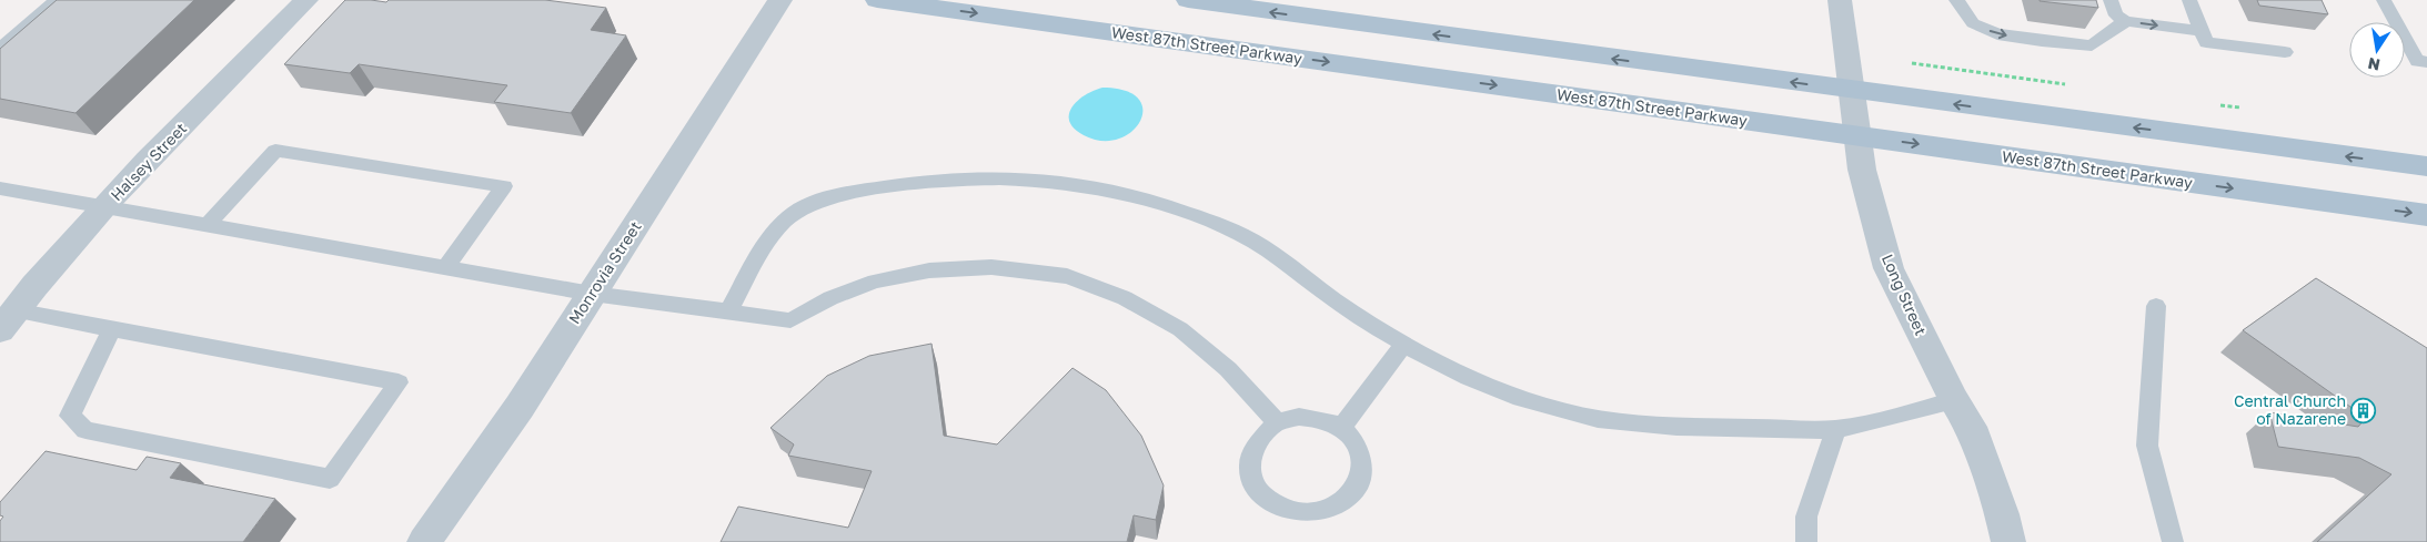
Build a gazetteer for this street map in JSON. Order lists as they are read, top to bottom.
{
  "streets": {
    "main road": ["West 87th Street Parkway"],
    "street": ["Halsey Street", "Monrovia Street", "Long Street"]
  },
  "crossings": [
    ["West 87th Street Parkway", "Long Street"]
  ],
  "places": {
    "building": ["Central Church of Nazarene"]
  },
  "north": "bottom"
}
